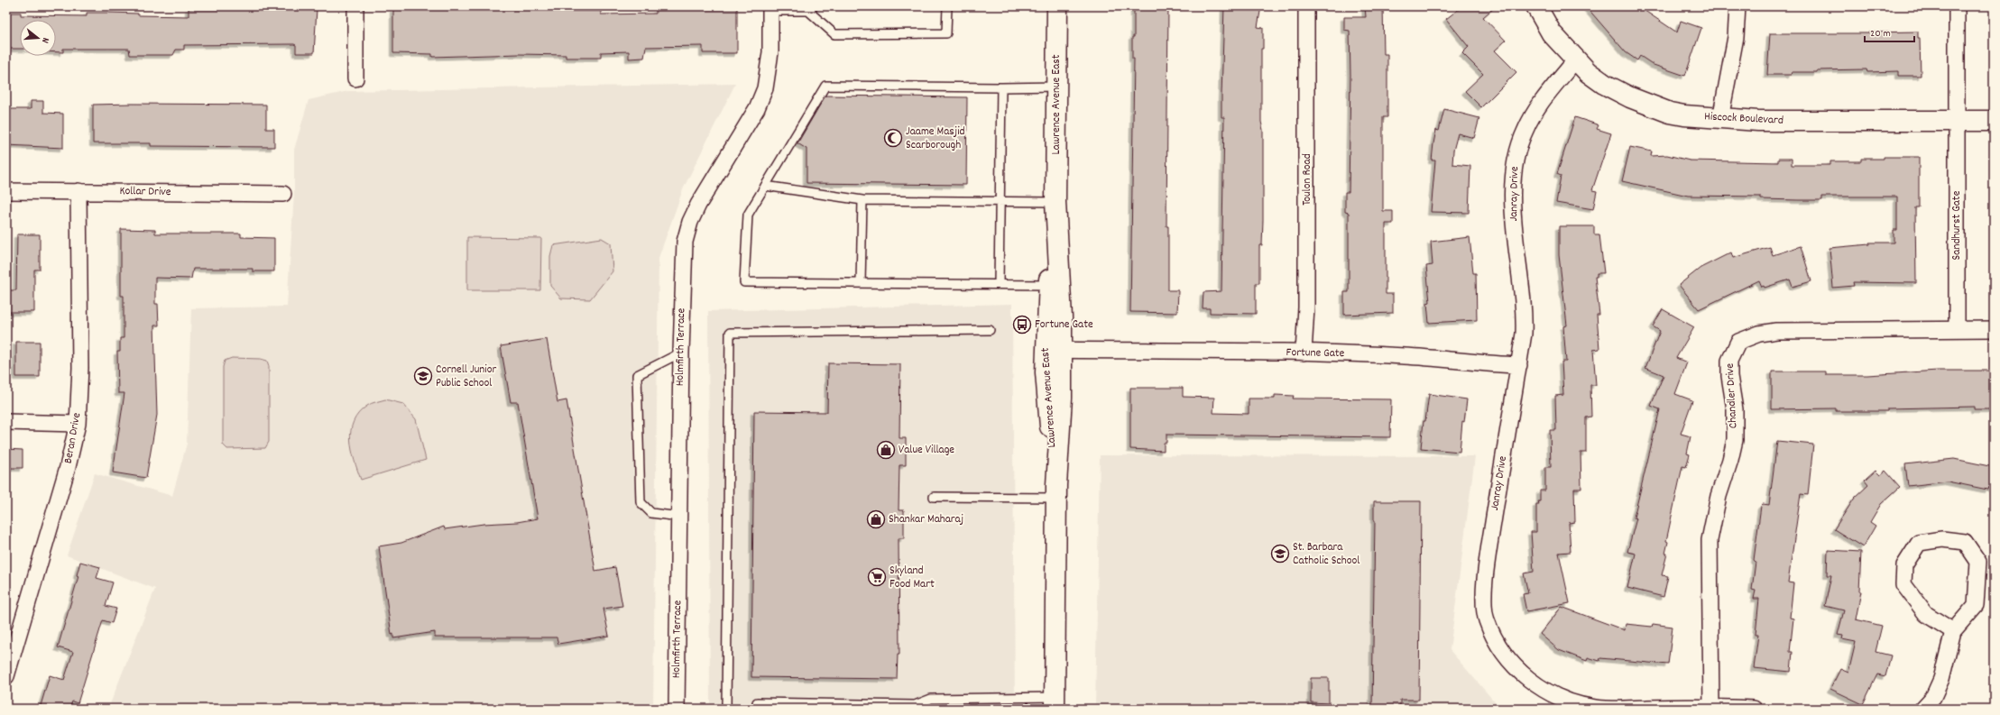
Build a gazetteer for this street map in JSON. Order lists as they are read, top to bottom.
{
  "streets": {
    "main road": ["Lawrence Avenue East", "Hiscock Boulevard"],
    "street": [
      "Toulon Road",
      "Kollar Drive",
      "Janray Drive",
      "Sandhurst Gate",
      "Holmfirth Terrace",
      "Fortune Gate",
      "Chandler Drive",
      "Beran Drive"
    ]
  },
  "crossings": [
    ["Lawrence Avenue East", "Fortune Gate"],
    ["Hiscock Boulevard", "Janray Drive"],
    ["Hiscock Boulevard", "Sandhurst Gate"],
    ["Toulon Road", "Fortune Gate"],
    ["Kollar Drive", "Beran Drive"],
    ["Janray Drive", "Fortune Gate"],
    ["Janray Drive", "Chandler Drive"],
    ["Sandhurst Gate", "Chandler Drive"]
  ],
  "places": {
    "mosque": ["Jaame Masjid Scarborough"],
    "bus stop": ["Fortune Gate"],
    "school or university": ["Cornell Junior Public School", "St. Barbara Catholic School"],
    "shop": ["Value Village", "Shankar Maharaj"],
    "supermarket": ["Skyland Food Mart"]
  },
  "scale_bar": "20 m",
  "north": "right"
}
